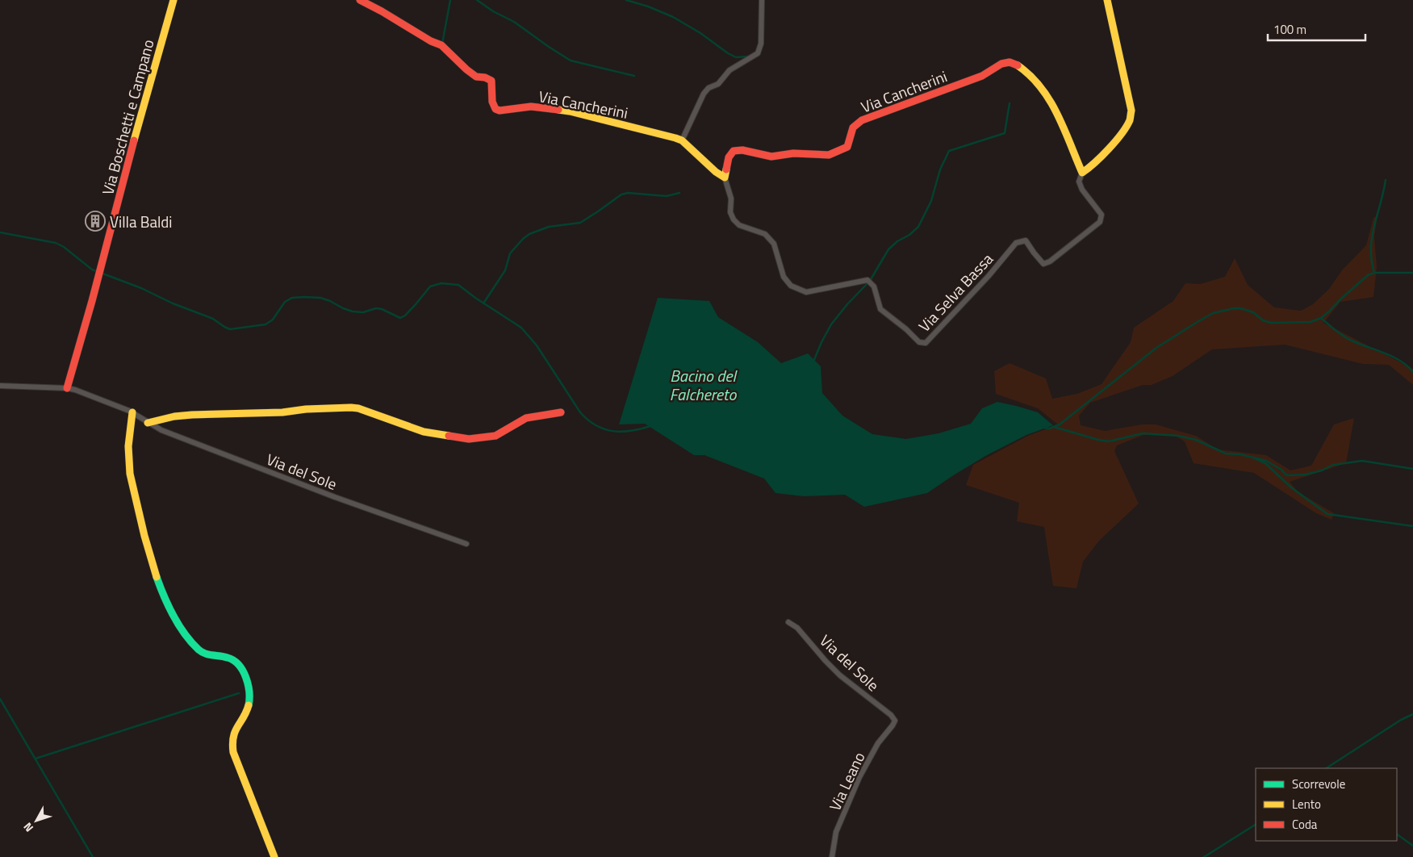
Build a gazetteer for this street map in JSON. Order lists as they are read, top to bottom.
{
  "streets": {
    "street": [
      "Via Cancherini",
      "Via Boschetti e Campano",
      "Via Selva Bassa",
      "Via del Sole",
      "Via Leano"
    ]
  },
  "crossings": [
    ["Via Cancherini", "Via Selva Bassa"],
    ["Via del Sole", "Via Leano"]
  ],
  "water": ["Bacino del Falchereto"],
  "places": {
    "building": ["Villa Baldi"]
  },
  "legend": ["Scorrevole", "Lento", "Coda"],
  "scale_bar": "100 m",
  "north": "bottom left"
}
